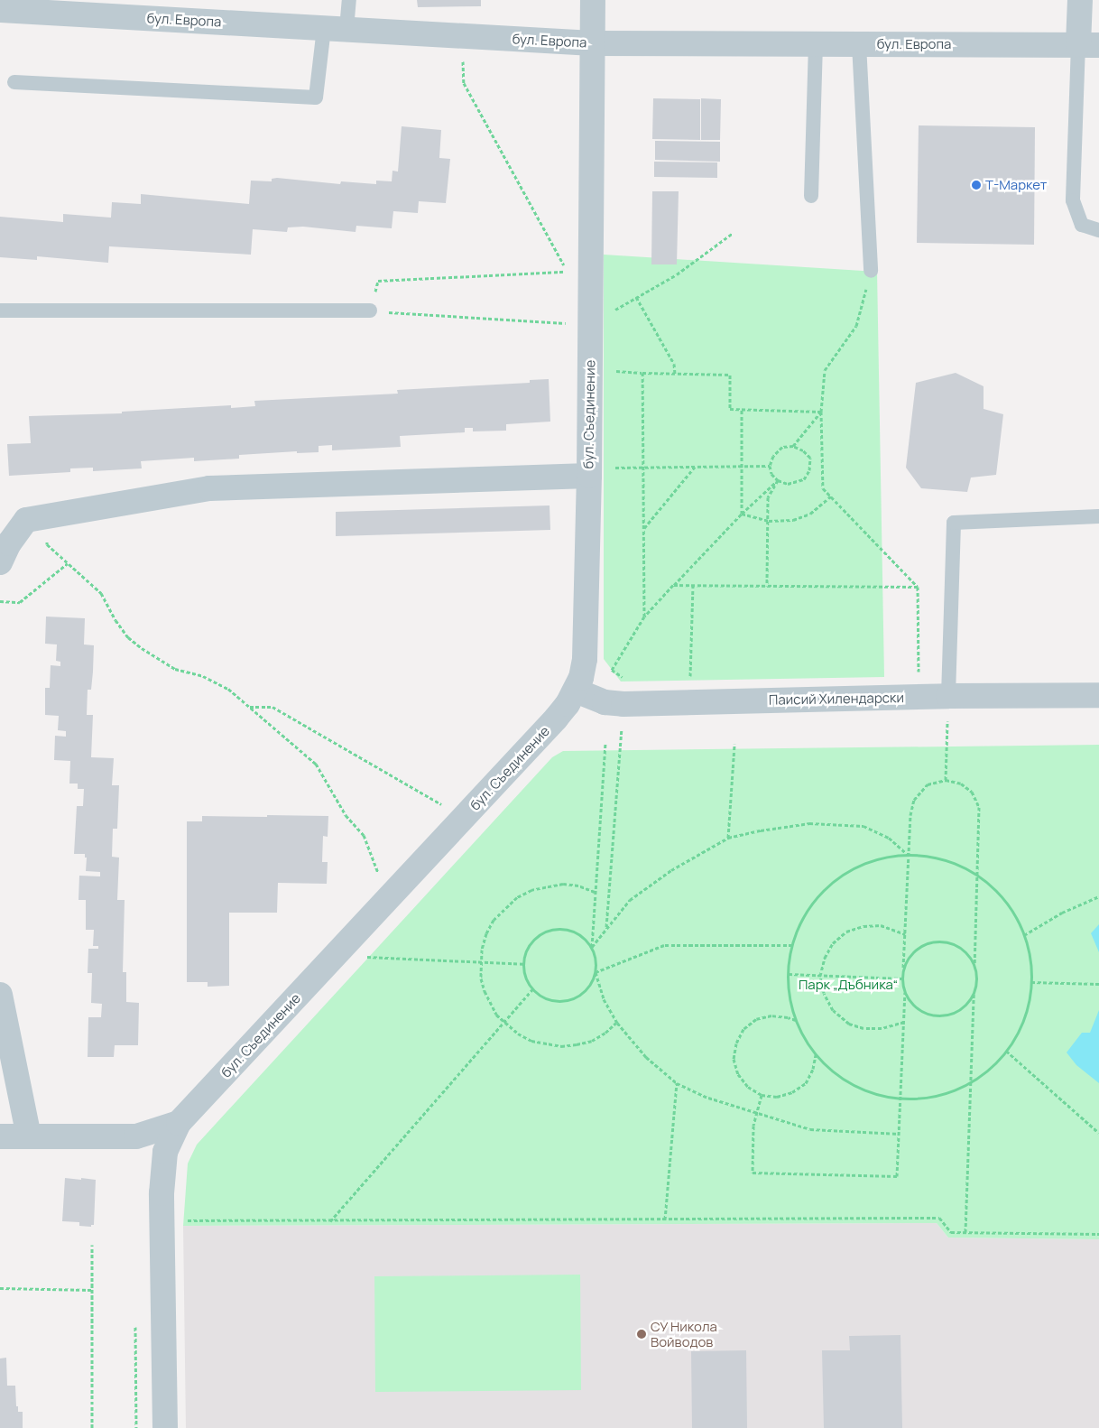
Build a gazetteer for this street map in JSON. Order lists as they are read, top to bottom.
{
  "streets": {
    "street": ["бул. Европа", "бул. Съединение", "Паисий Хилендарски"]
  },
  "crossings": [
    ["бул. Европа", "бул. Съединение"],
    ["бул. Съединение", "Паисий Хилендарски"]
  ],
  "parks": ["Парк „Дъбника“"],
  "places": ["Т-Маркет", "СУ Никола Войводов"]
}
